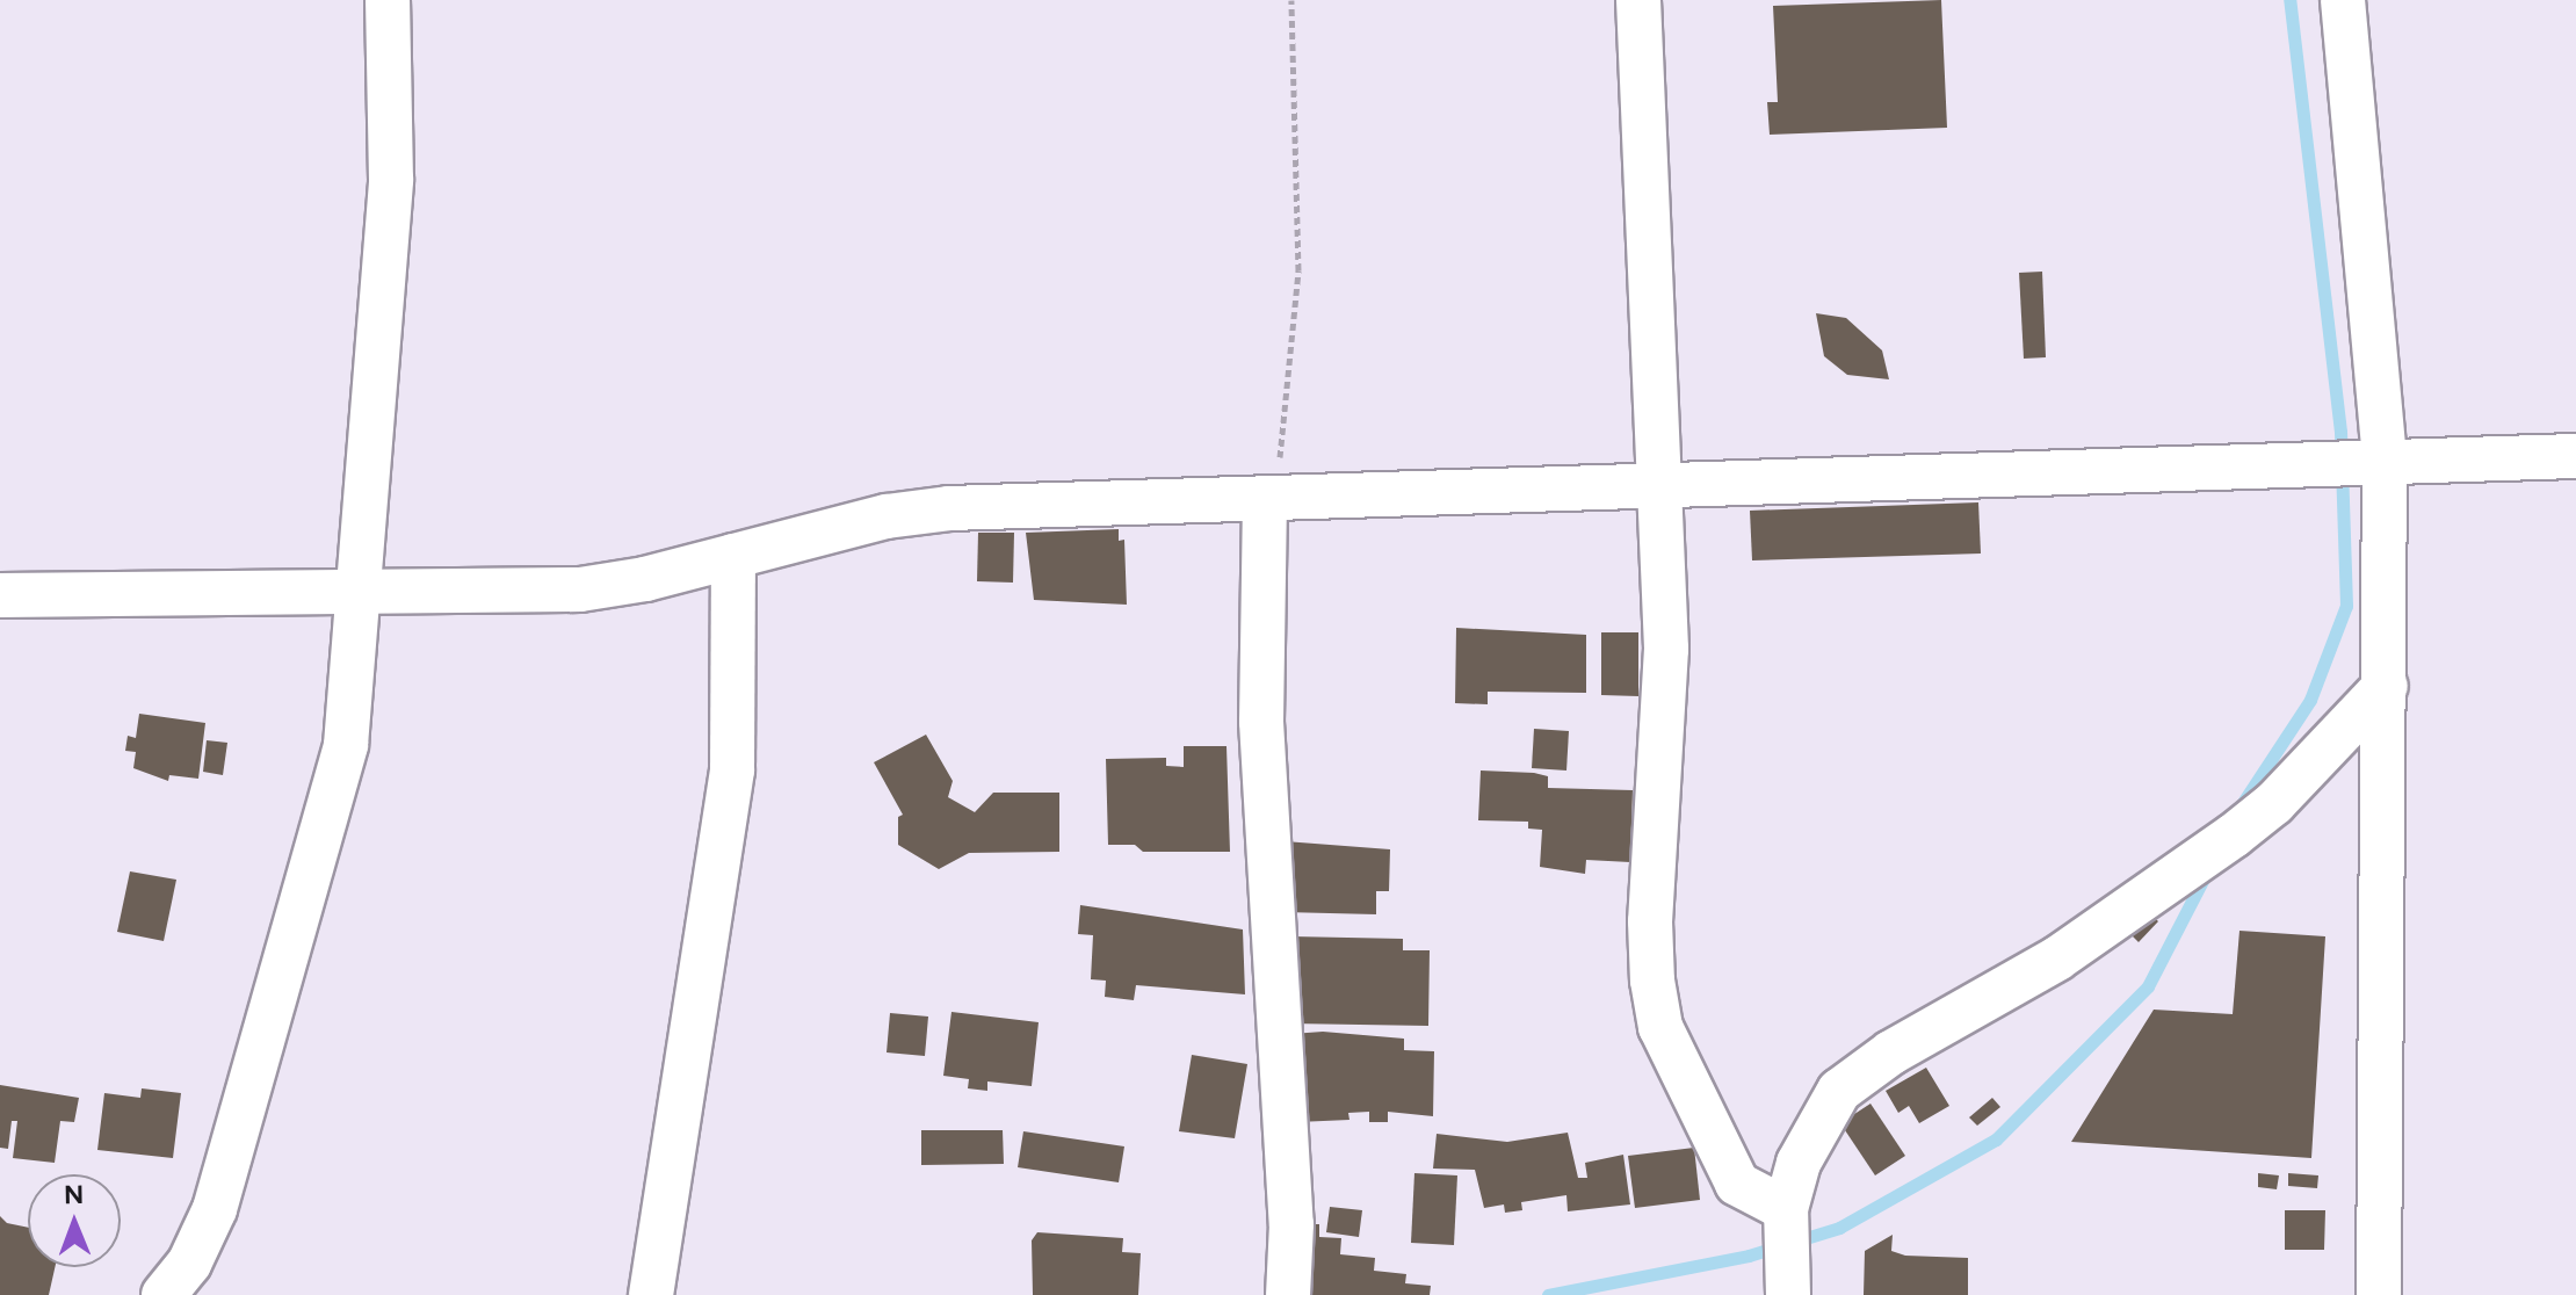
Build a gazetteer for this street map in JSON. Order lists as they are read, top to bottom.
{
  "north": "top"
}
